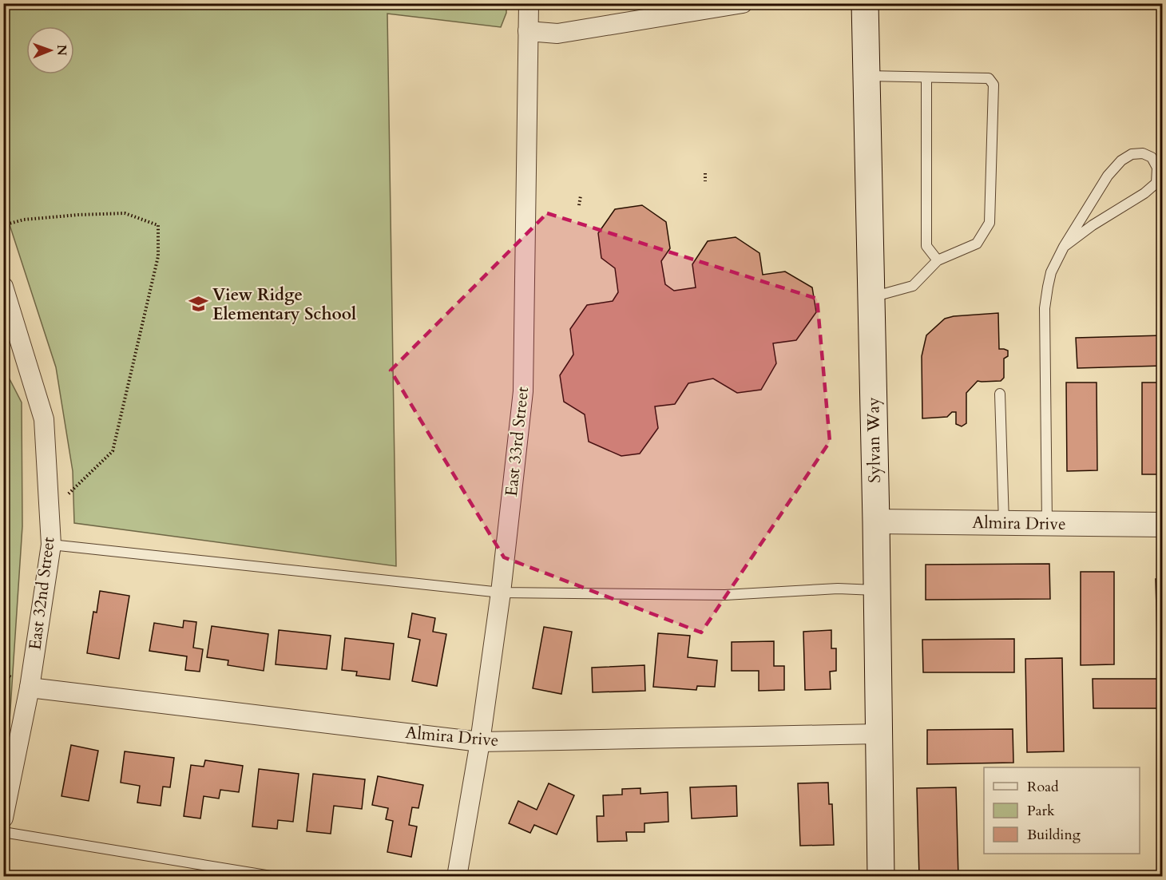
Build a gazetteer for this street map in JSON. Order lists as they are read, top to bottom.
{
  "streets": {
    "main road": ["Sylvan Way"],
    "street": ["East 33rd Street", "Almira Drive", "East 32nd Street"]
  },
  "crossings": [
    ["Sylvan Way", "Almira Drive"],
    ["East 33rd Street", "Almira Drive"],
    ["Almira Drive", "East 32nd Street"]
  ],
  "places": {
    "school or university": ["View Ridge Elementary School"]
  },
  "legend": ["Road", "Park", "Building"],
  "north": "right"
}
